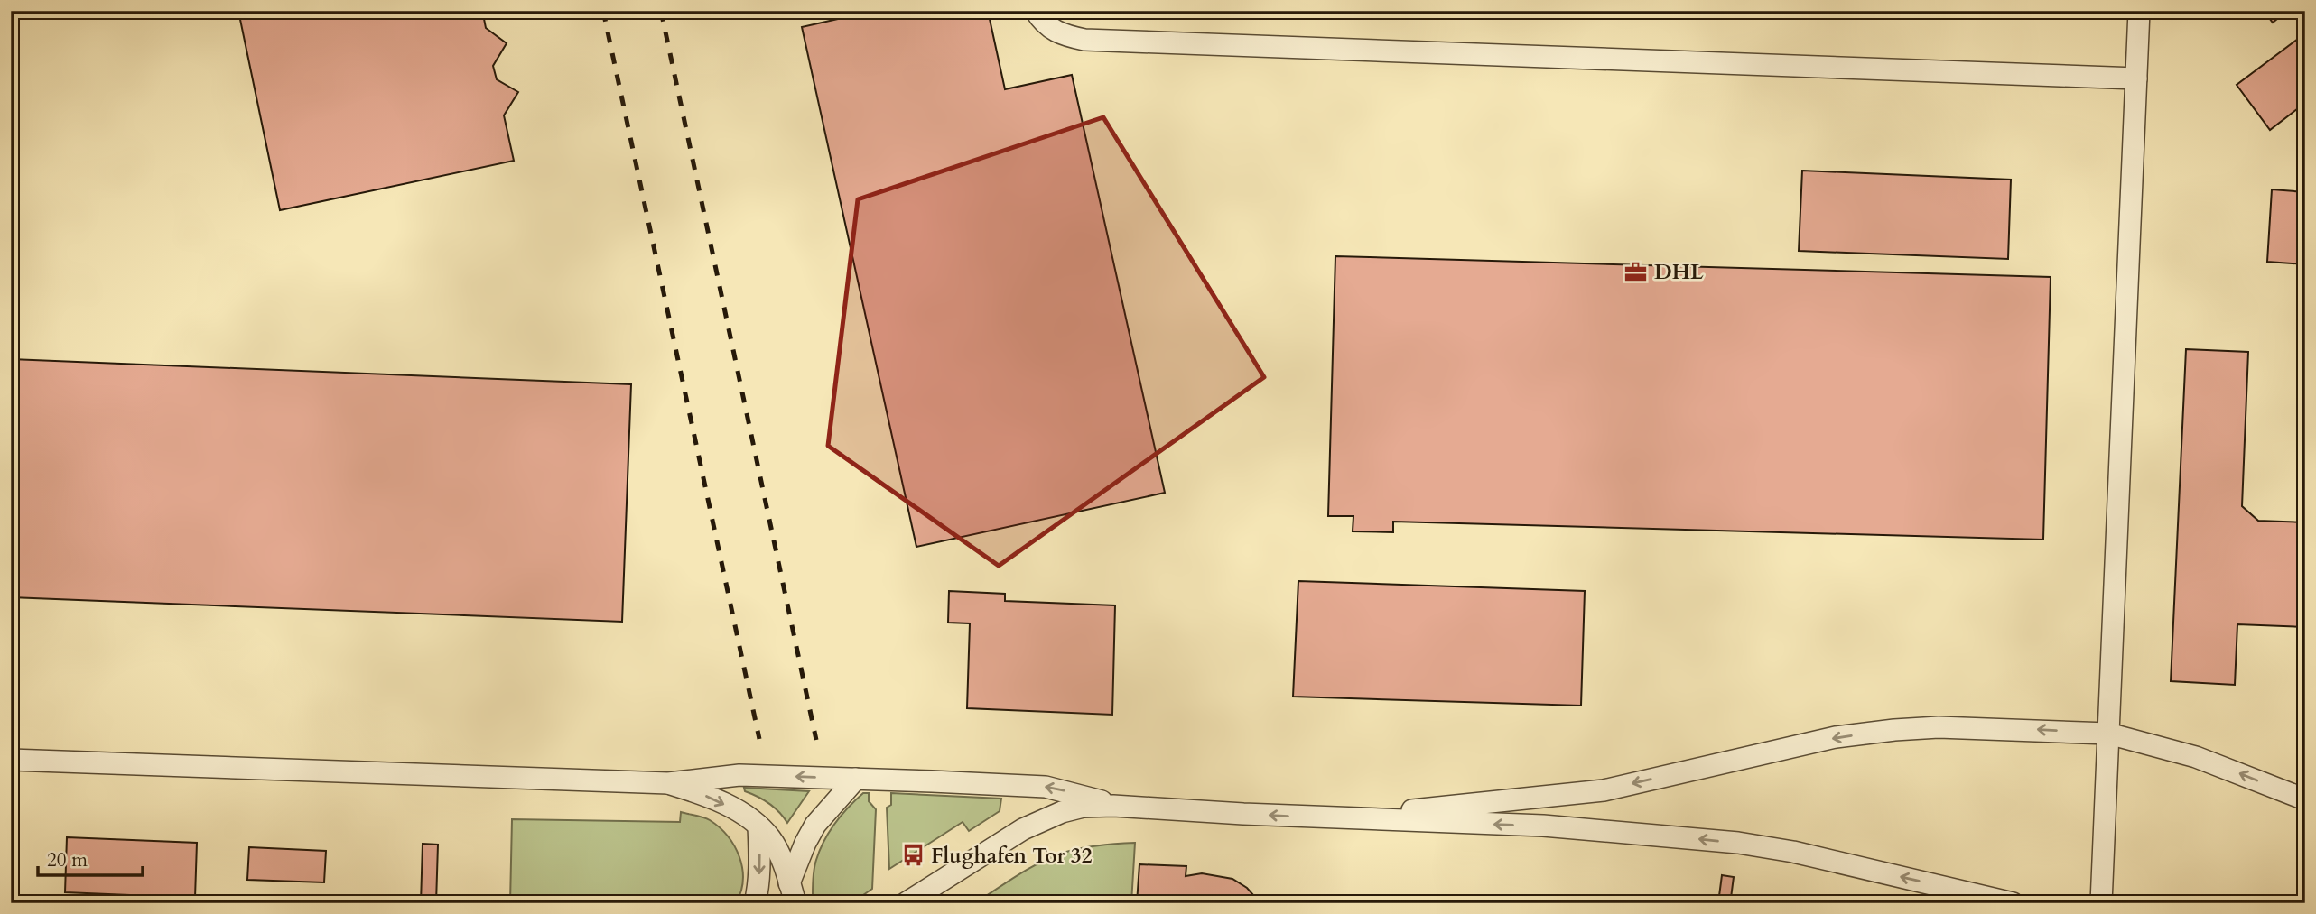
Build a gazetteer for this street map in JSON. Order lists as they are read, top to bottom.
{
  "places": {
    "office": ["DHL"],
    "bus stop": ["Flughafen Tor 32"]
  },
  "scale_bar": "20 m"
}
